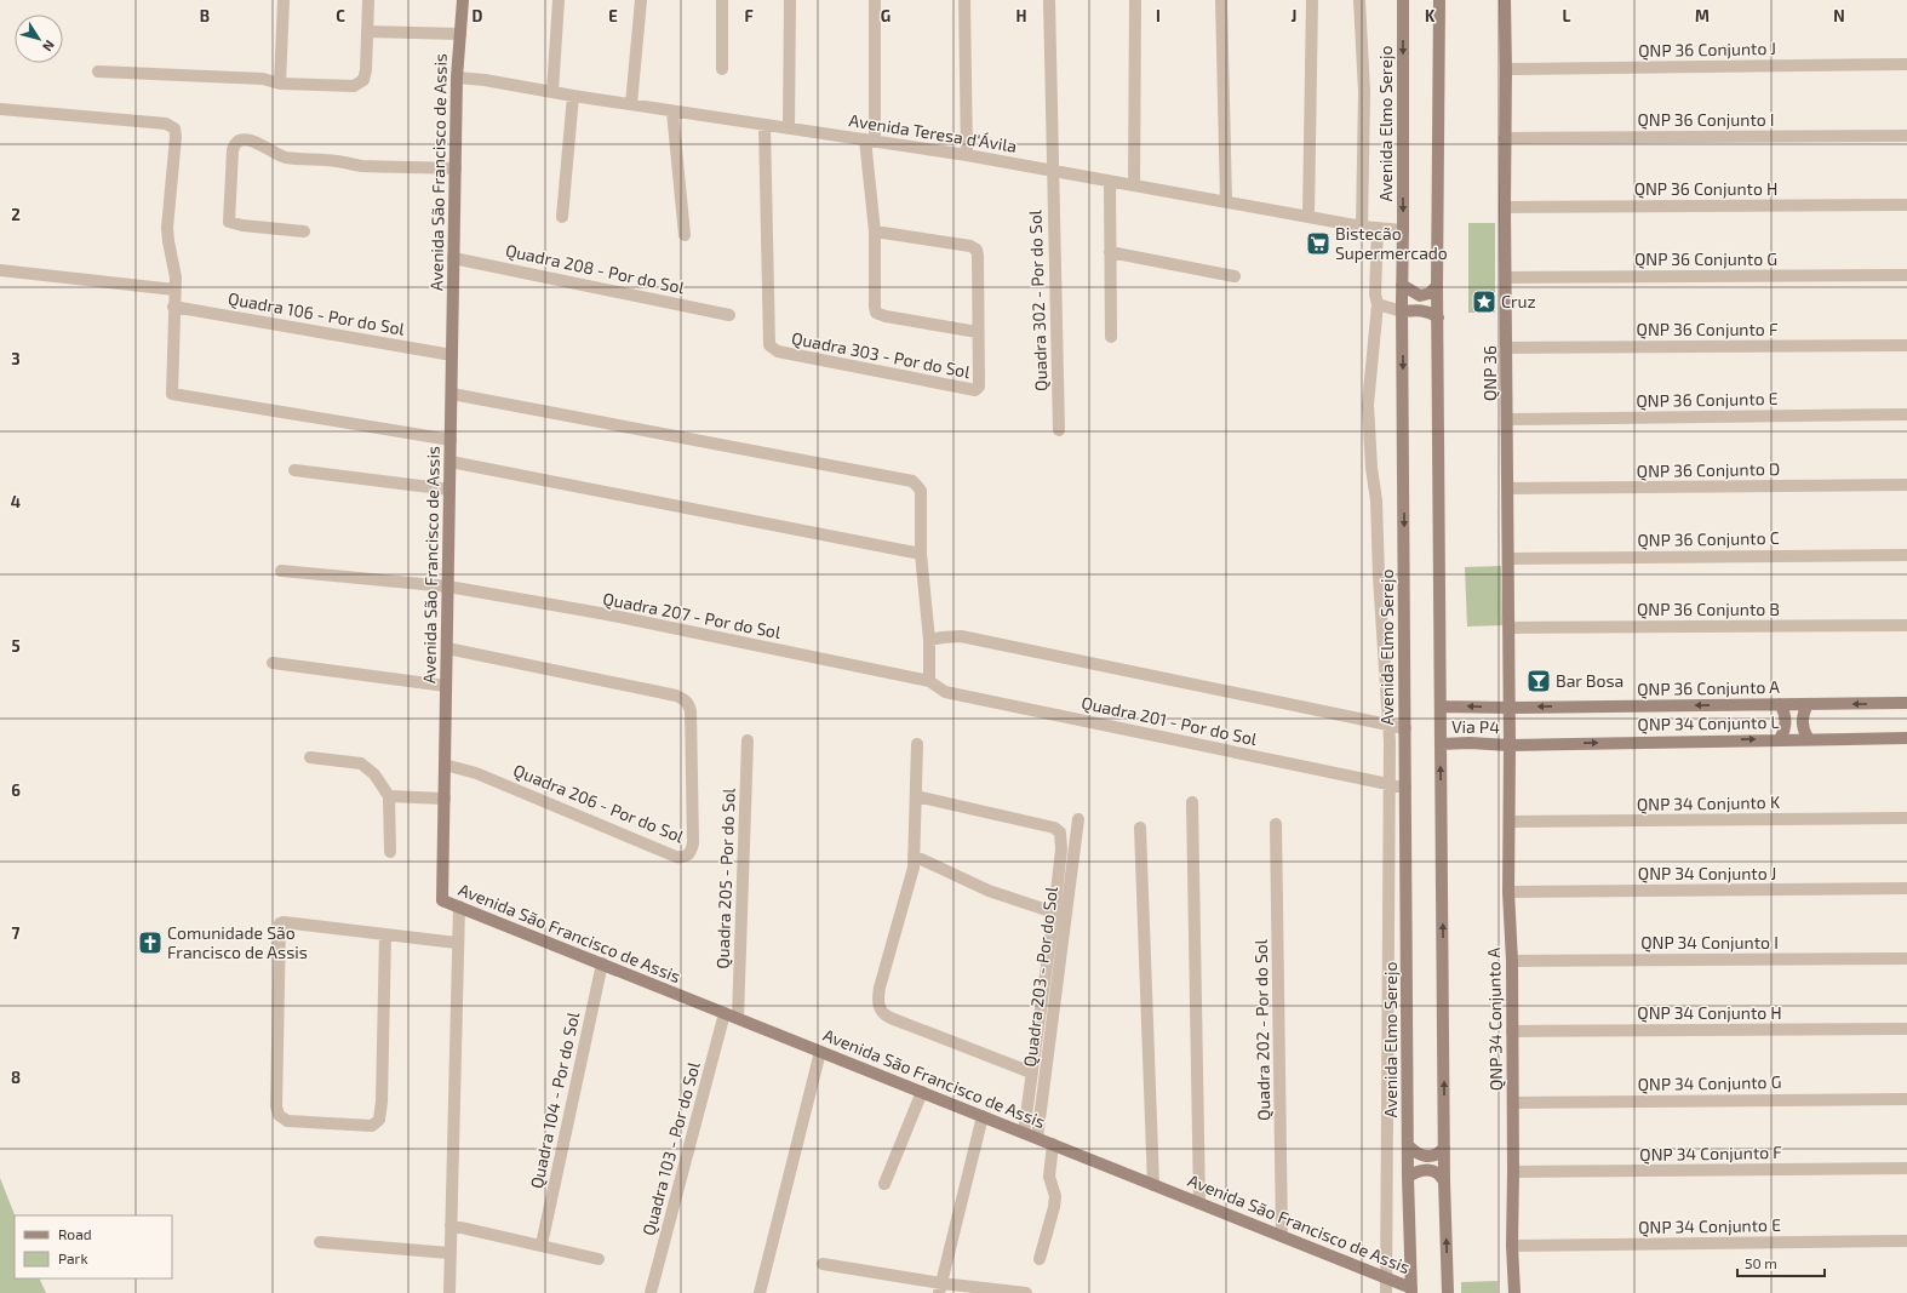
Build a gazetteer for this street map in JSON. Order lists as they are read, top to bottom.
{
  "streets": {
    "street": [
      "QNP 36 Conjunto J",
      "QNP 36 Conjunto I",
      "Avenida Elmo Serejo",
      "Avenida Teresa d'Ávila",
      "Avenida São Francisco de Assis",
      "QNP 36 Conjunto H",
      "QNP 36 Conjunto G",
      "Quadra 208 - Por do Sol",
      "Quadra 302 - Por do Sol",
      "Quadra 106 - Por do Sol",
      "QNP 36 Conjunto F",
      "Quadra 303 - Por do Sol",
      "QNP 36",
      "QNP 36 Conjunto E",
      "QNP 36 Conjunto D",
      "QNP 36 Conjunto C",
      "QNP 36 Conjunto B",
      "Quadra 207 - Por do Sol",
      "QNP 36 Conjunto A",
      "Quadra 201 - Por do Sol",
      "QNP 34 Conjunto L",
      "Via P4",
      "Quadra 206 - Por do Sol",
      "QNP 34 Conjunto K",
      "QNP 34 Conjunto J",
      "Quadra 205 - Por do Sol",
      "QNP 34 Conjunto I",
      "Quadra 203 - Por do Sol",
      "QNP 34 Conjunto H",
      "QNP 34 Conjunto A",
      "Quadra 202 - Por do Sol",
      "QNP 34 Conjunto G",
      "Quadra 104 - Por do Sol",
      "Quadra 103 - Por do Sol",
      "QNP 34 Conjunto F",
      "QNP 34 Conjunto E"
    ]
  },
  "crossings": [
    ["QNP 36 Conjunto J", "QNP 36"],
    ["QNP 36 Conjunto I", "QNP 36"],
    ["Avenida Elmo Serejo", "Avenida Teresa d'Ávila"],
    ["Avenida Elmo Serejo", "Avenida São Francisco de Assis"],
    ["Avenida Elmo Serejo", "Quadra 201 - Por do Sol"],
    ["Avenida Teresa d'Ávila", "Avenida São Francisco de Assis"],
    ["Avenida Teresa d'Ávila", "Quadra 302 - Por do Sol"],
    ["Avenida Teresa d'Ávila", "Quadra 303 - Por do Sol"],
    ["Avenida São Francisco de Assis", "Quadra 208 - Por do Sol"],
    ["Avenida São Francisco de Assis", "Quadra 106 - Por do Sol"],
    ["Avenida São Francisco de Assis", "Quadra 207 - Por do Sol"],
    ["Avenida São Francisco de Assis", "Quadra 206 - Por do Sol"],
    ["Avenida São Francisco de Assis", "Quadra 205 - Por do Sol"],
    ["Avenida São Francisco de Assis", "Quadra 203 - Por do Sol"],
    ["Avenida São Francisco de Assis", "Quadra 202 - Por do Sol"],
    ["Avenida São Francisco de Assis", "Quadra 104 - Por do Sol"],
    ["Avenida São Francisco de Assis", "Quadra 103 - Por do Sol"],
    ["QNP 36 Conjunto H", "QNP 36"],
    ["QNP 36 Conjunto G", "QNP 36"],
    ["QNP 36 Conjunto F", "QNP 36"],
    ["QNP 36", "QNP 36 Conjunto E"],
    ["QNP 36", "QNP 36 Conjunto D"],
    ["QNP 36", "QNP 36 Conjunto C"],
    ["QNP 36", "QNP 36 Conjunto B"],
    ["QNP 36", "QNP 36 Conjunto A"],
    ["QNP 36", "QNP 34 Conjunto L"],
    ["QNP 36", "Via P4"],
    ["QNP 36", "QNP 34 Conjunto A"],
    ["Quadra 207 - Por do Sol", "Quadra 201 - Por do Sol"],
    ["QNP 36 Conjunto A", "Via P4"],
    ["QNP 34 Conjunto L", "Via P4"],
    ["QNP 34 Conjunto L", "QNP 34 Conjunto A"],
    ["Via P4", "QNP 34 Conjunto A"],
    ["QNP 34 Conjunto K", "QNP 34 Conjunto A"],
    ["QNP 34 Conjunto J", "QNP 34 Conjunto A"],
    ["QNP 34 Conjunto I", "QNP 34 Conjunto A"],
    ["QNP 34 Conjunto H", "QNP 34 Conjunto A"],
    ["QNP 34 Conjunto A", "QNP 34 Conjunto G"],
    ["QNP 34 Conjunto A", "QNP 34 Conjunto F"],
    ["QNP 34 Conjunto A", "QNP 34 Conjunto E"]
  ],
  "one_way": ["QNP 36 Conjunto A", "QNP 34 Conjunto L"],
  "places": {
    "supermarket": ["Bistecão Supermercado"],
    "place": ["Cruz"],
    "bar": ["Bar Bosa"],
    "church": ["Comunidade São Francisco de Assis"]
  },
  "legend": ["Road", "Park"],
  "scale_bar": "50 m",
  "north": "bottom right",
  "grid": {
    "columns": [
      "B",
      "C",
      "D",
      "E",
      "F",
      "G",
      "H",
      "I",
      "J",
      "K",
      "L",
      "M",
      "N"
    ],
    "rows": [
      "2",
      "3",
      "4",
      "5",
      "6",
      "7",
      "8"
    ]
  }
}
